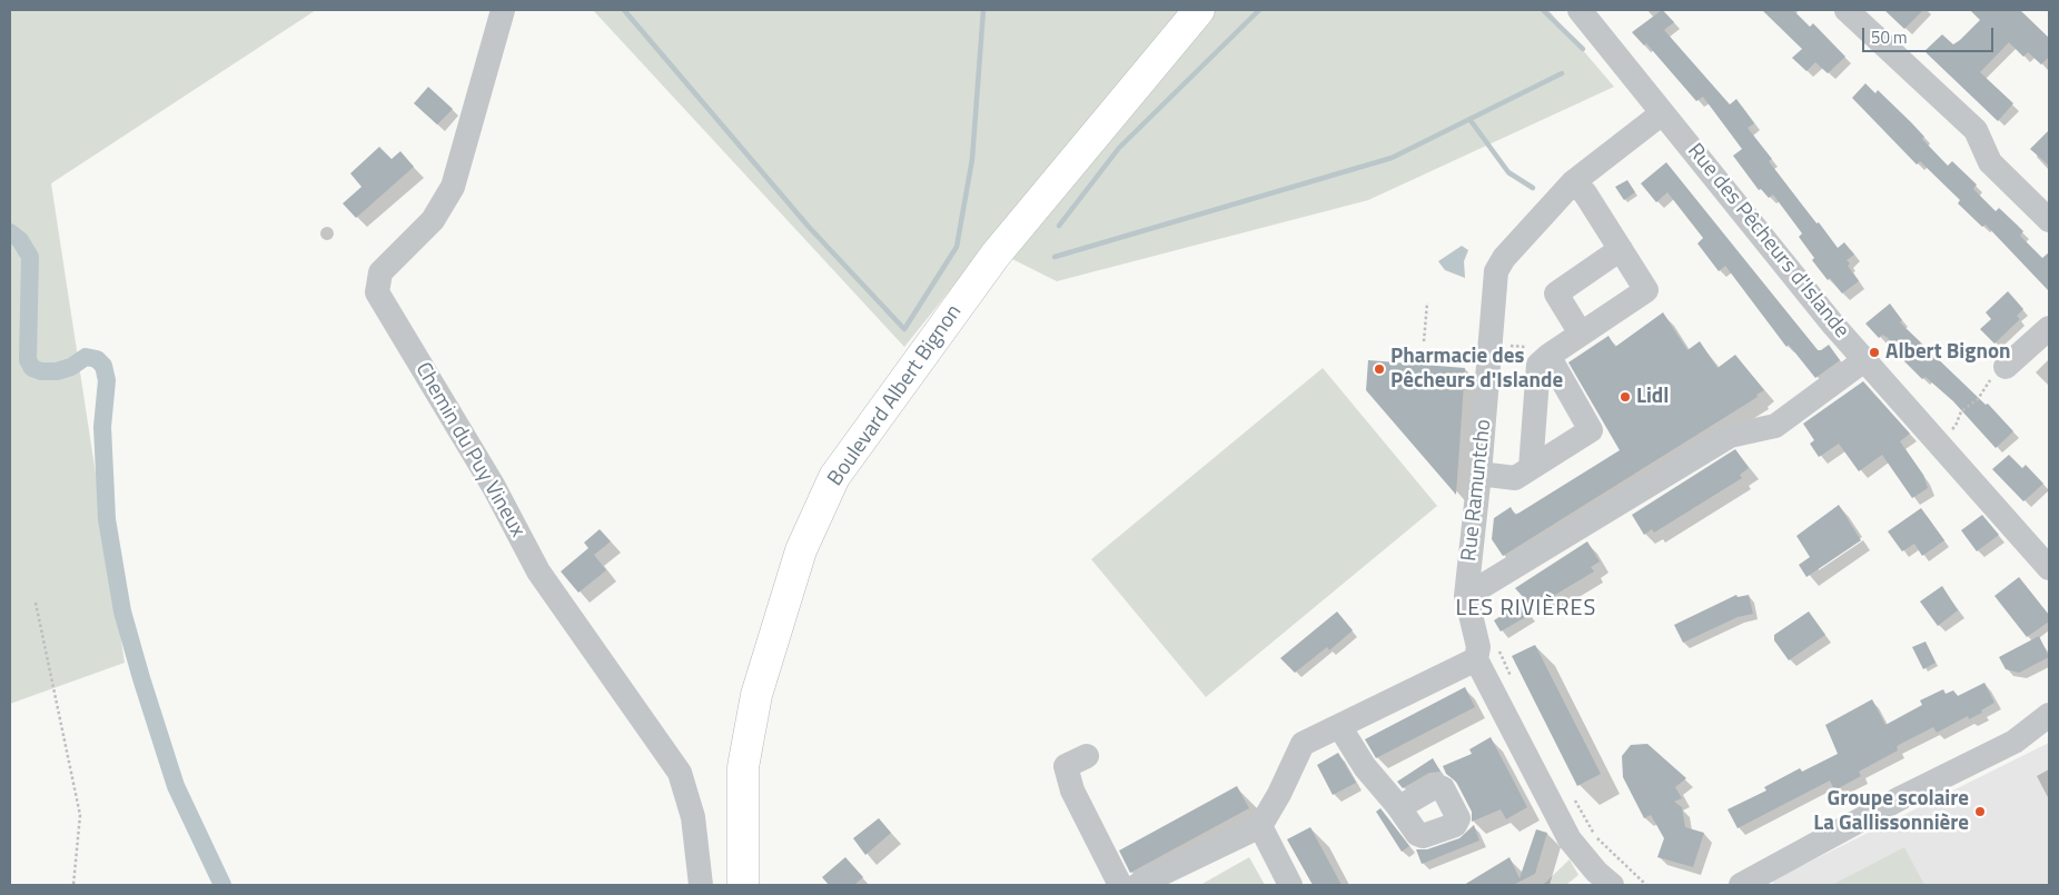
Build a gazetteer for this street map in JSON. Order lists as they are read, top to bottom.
{
  "streets": {
    "main road": ["Boulevard Albert Bignon"],
    "street": ["Rue des Pêcheurs d'Islande", "Chemin du Puy Vineux", "Rue Ramuntcho"]
  },
  "crossings": [
    ["Rue des Pêcheurs d'Islande", "Rue Ramuntcho"]
  ],
  "districts": ["LES RIVIÈRES"],
  "places": [
    "Albert Bignon",
    "Pharmacie des Pêcheurs d'Islande",
    "Lidl",
    "Groupe scolaire La Gallissonnière"
  ],
  "scale_bar": "50 m"
}
